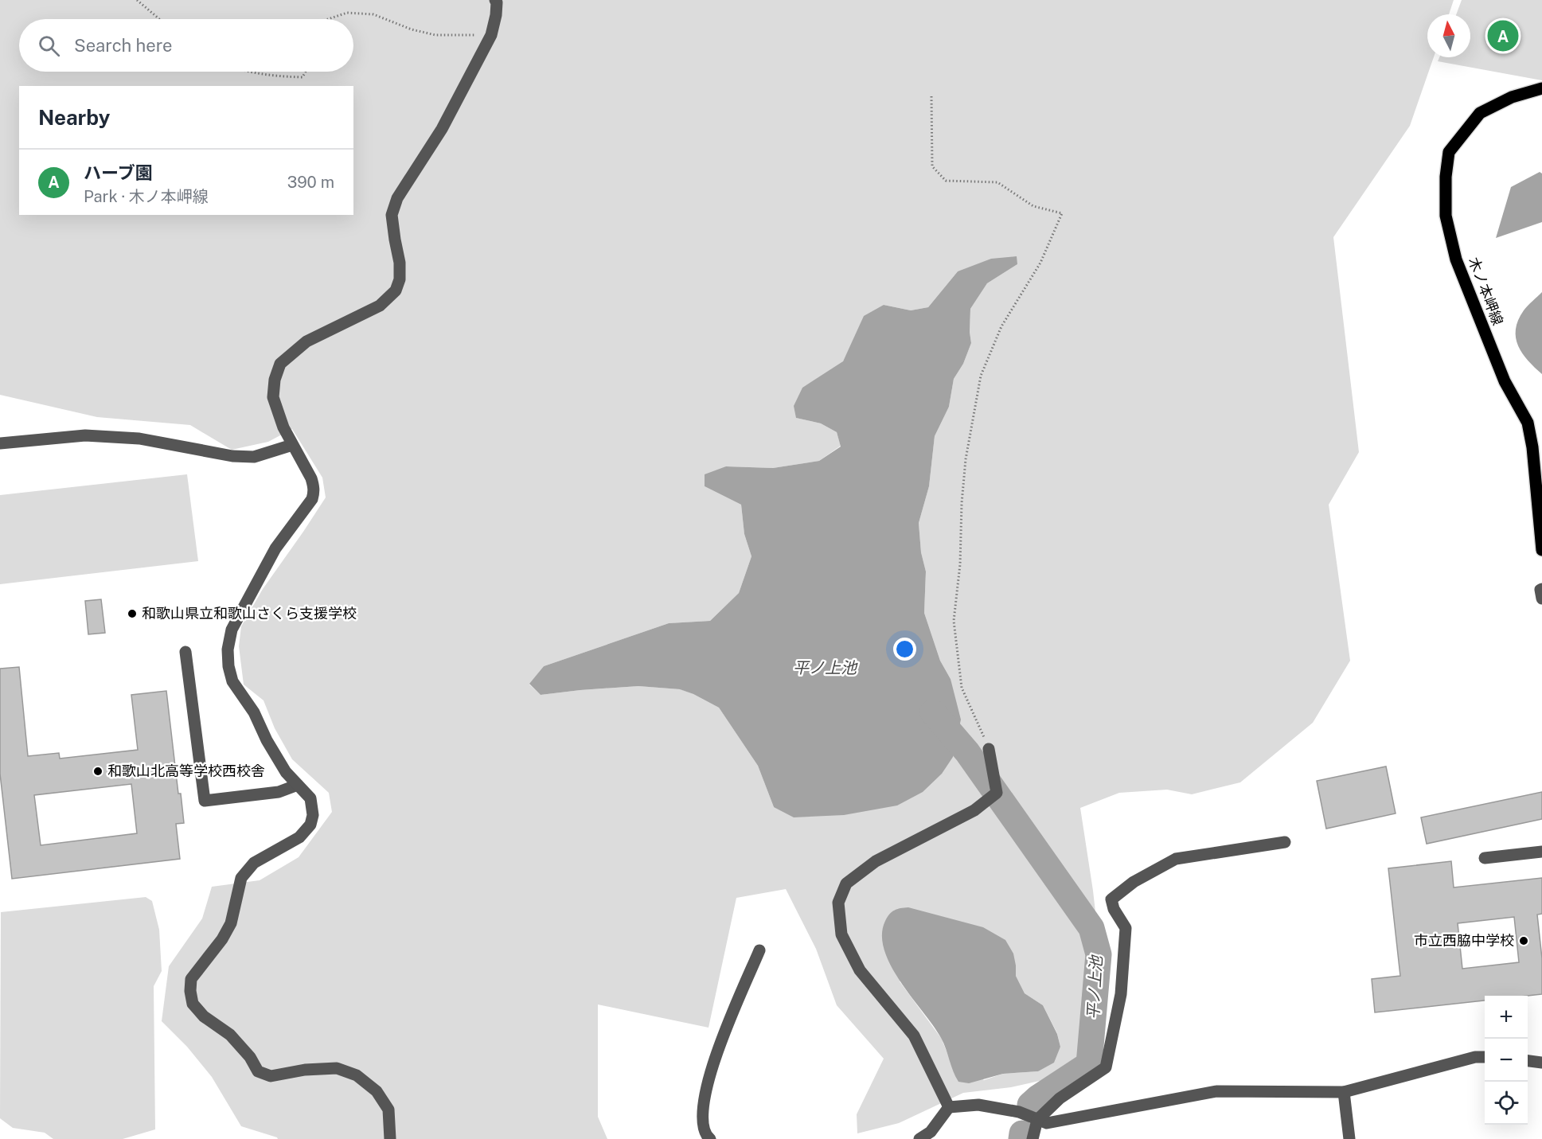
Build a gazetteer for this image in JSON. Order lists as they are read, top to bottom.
{
  "streets": {
    "main road": ["木ノ本岬線"]
  },
  "water": ["平ノ上池"],
  "places": ["和歌山県立和歌山さくら支援学校", "和歌山北高等学校西校舎", "市立西脇中学校"],
  "north": "top",
  "page": {
    "pins": "A",
    "search": "Search here",
    "heading": "Nearby",
    "list": [
      {
        "mark": "A",
        "name": "ハーブ園",
        "note": "Park · 木ノ本岬線",
        "value": "390 m"
      }
    ],
    "map_buttons": ["+", "−"]
  }
}
